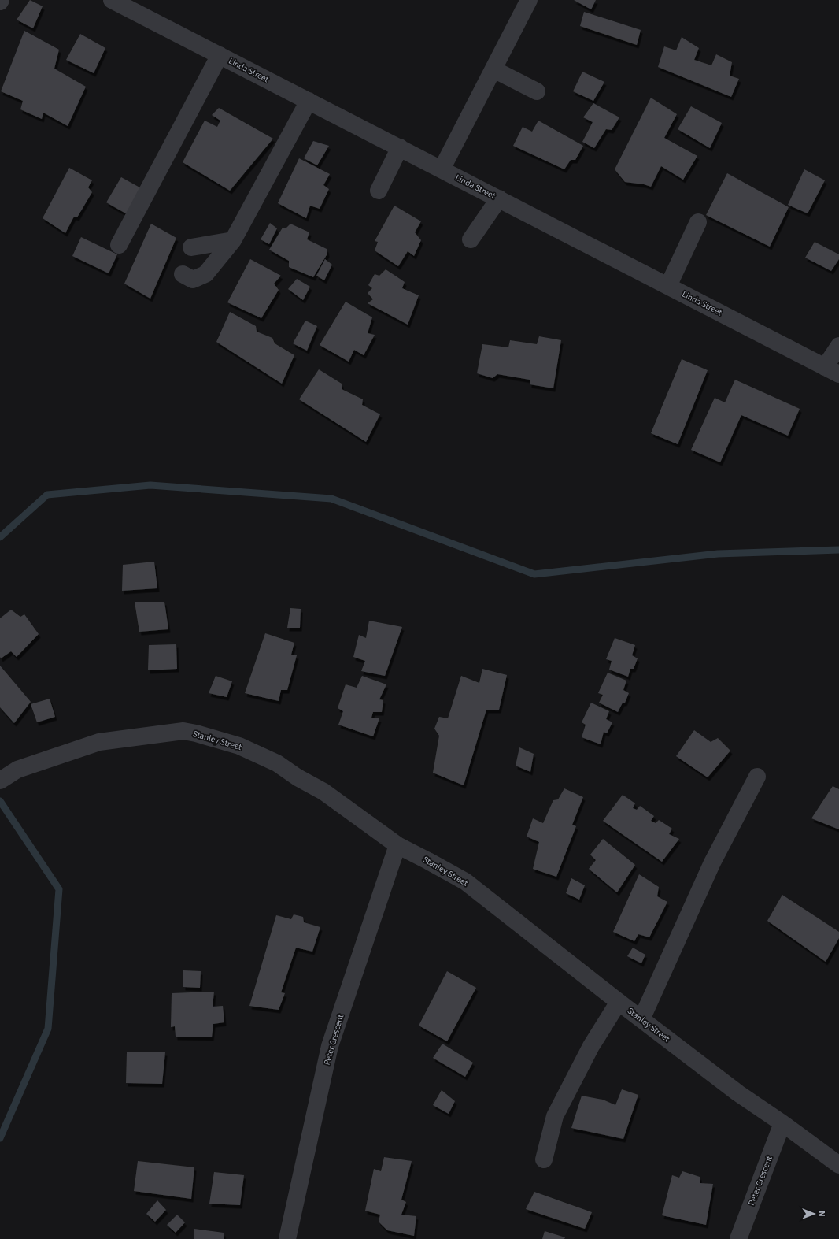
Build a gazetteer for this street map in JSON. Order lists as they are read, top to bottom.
{
  "streets": {
    "street": ["Linda Street", "Stanley Street", "Peter Crescent"]
  },
  "crossings": [
    ["Stanley Street", "Peter Crescent"]
  ],
  "north": "right"
}
